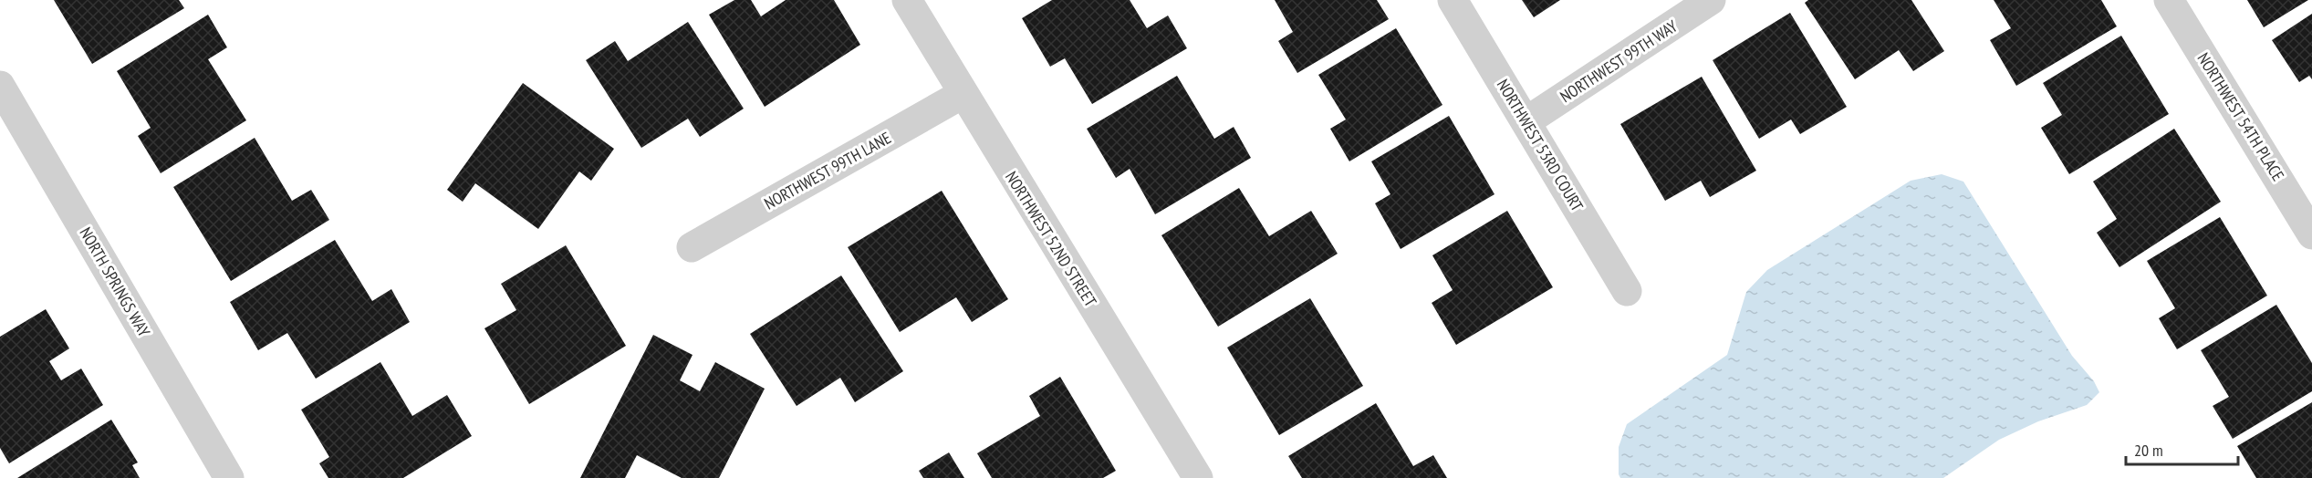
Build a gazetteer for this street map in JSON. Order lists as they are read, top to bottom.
{
  "streets": {
    "street": [
      "NORTHWEST 99TH WAY",
      "NORTHWEST 54TH PLACE",
      "NORTHWEST 53RD COURT",
      "NORTHWEST 99TH LANE",
      "NORTHWEST 52ND STREET",
      "NORTH SPRINGS WAY"
    ]
  },
  "crossings": [
    ["NORTHWEST 99TH WAY", "NORTHWEST 53RD COURT"],
    ["NORTHWEST 99TH LANE", "NORTHWEST 52ND STREET"]
  ],
  "scale_bar": "20 m"
}
